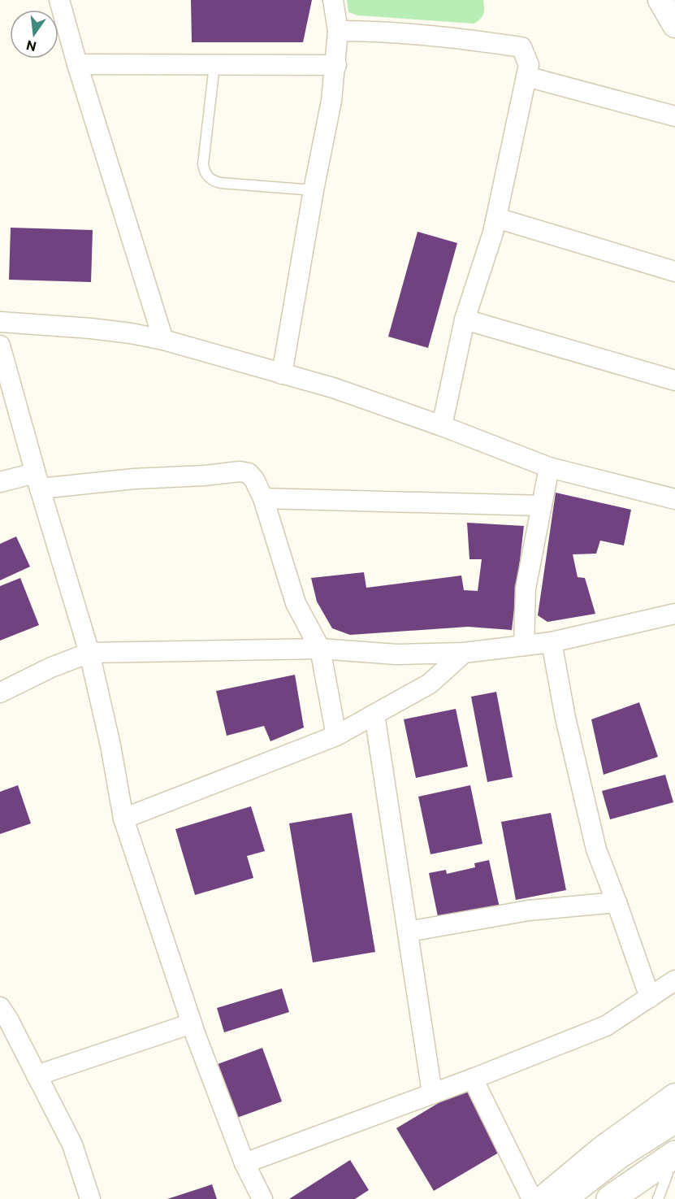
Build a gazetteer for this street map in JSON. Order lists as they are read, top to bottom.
{
  "north": "bottom"
}
